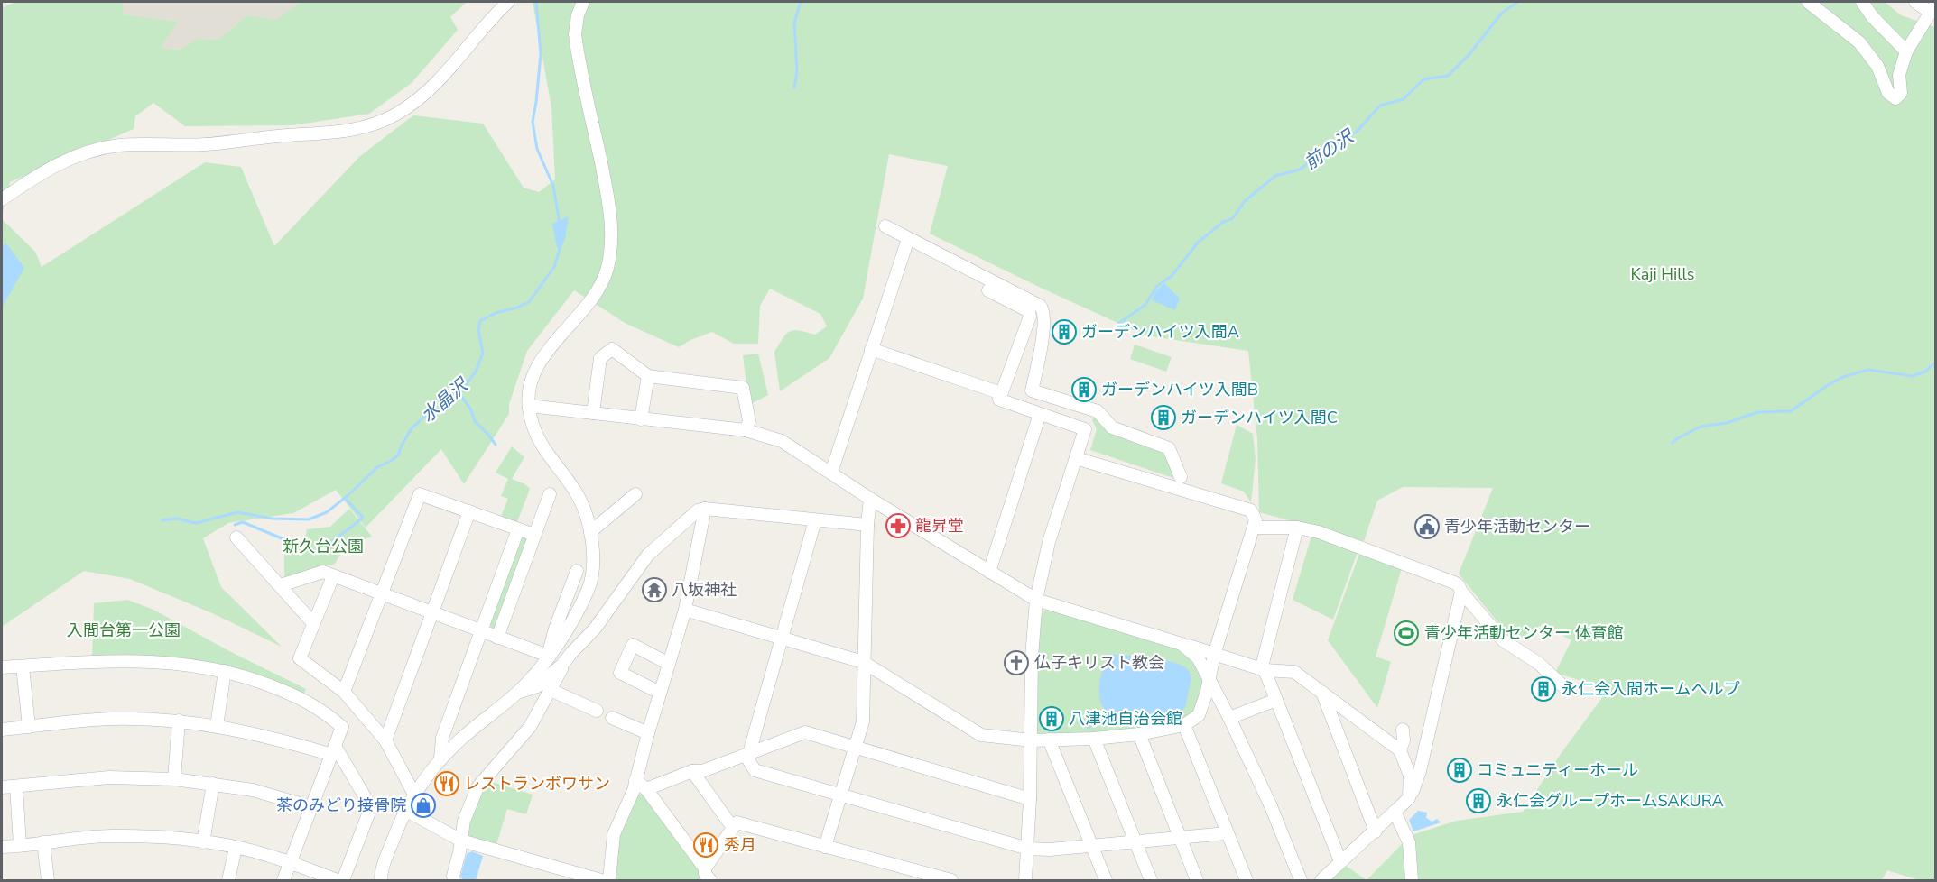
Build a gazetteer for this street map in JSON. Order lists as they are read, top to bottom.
{
  "water": ["前の沢", "水晶沢"],
  "parks": ["Kaji Hills", "新久台公園", "入間台第一公園"],
  "places": {
    "building": [
      "ガーデンハイツ入間A",
      "ガーデンハイツ入間B",
      "ガーデンハイツ入間C",
      "永仁会入間ホームヘルプ",
      "八津池自治会館",
      "コミュニティーホール",
      "永仁会グループホームSAKURA"
    ],
    "pharmacy": ["龍昇堂"],
    "public building": ["青少年活動センター"],
    "temple": ["八坂神社"],
    "sports": ["青少年活動センター 体育館"],
    "church": ["仏子キリスト教会"],
    "restaurant": ["レストランボワサン", "秀月"],
    "shop": ["茶のみどり接骨院"]
  }
}
